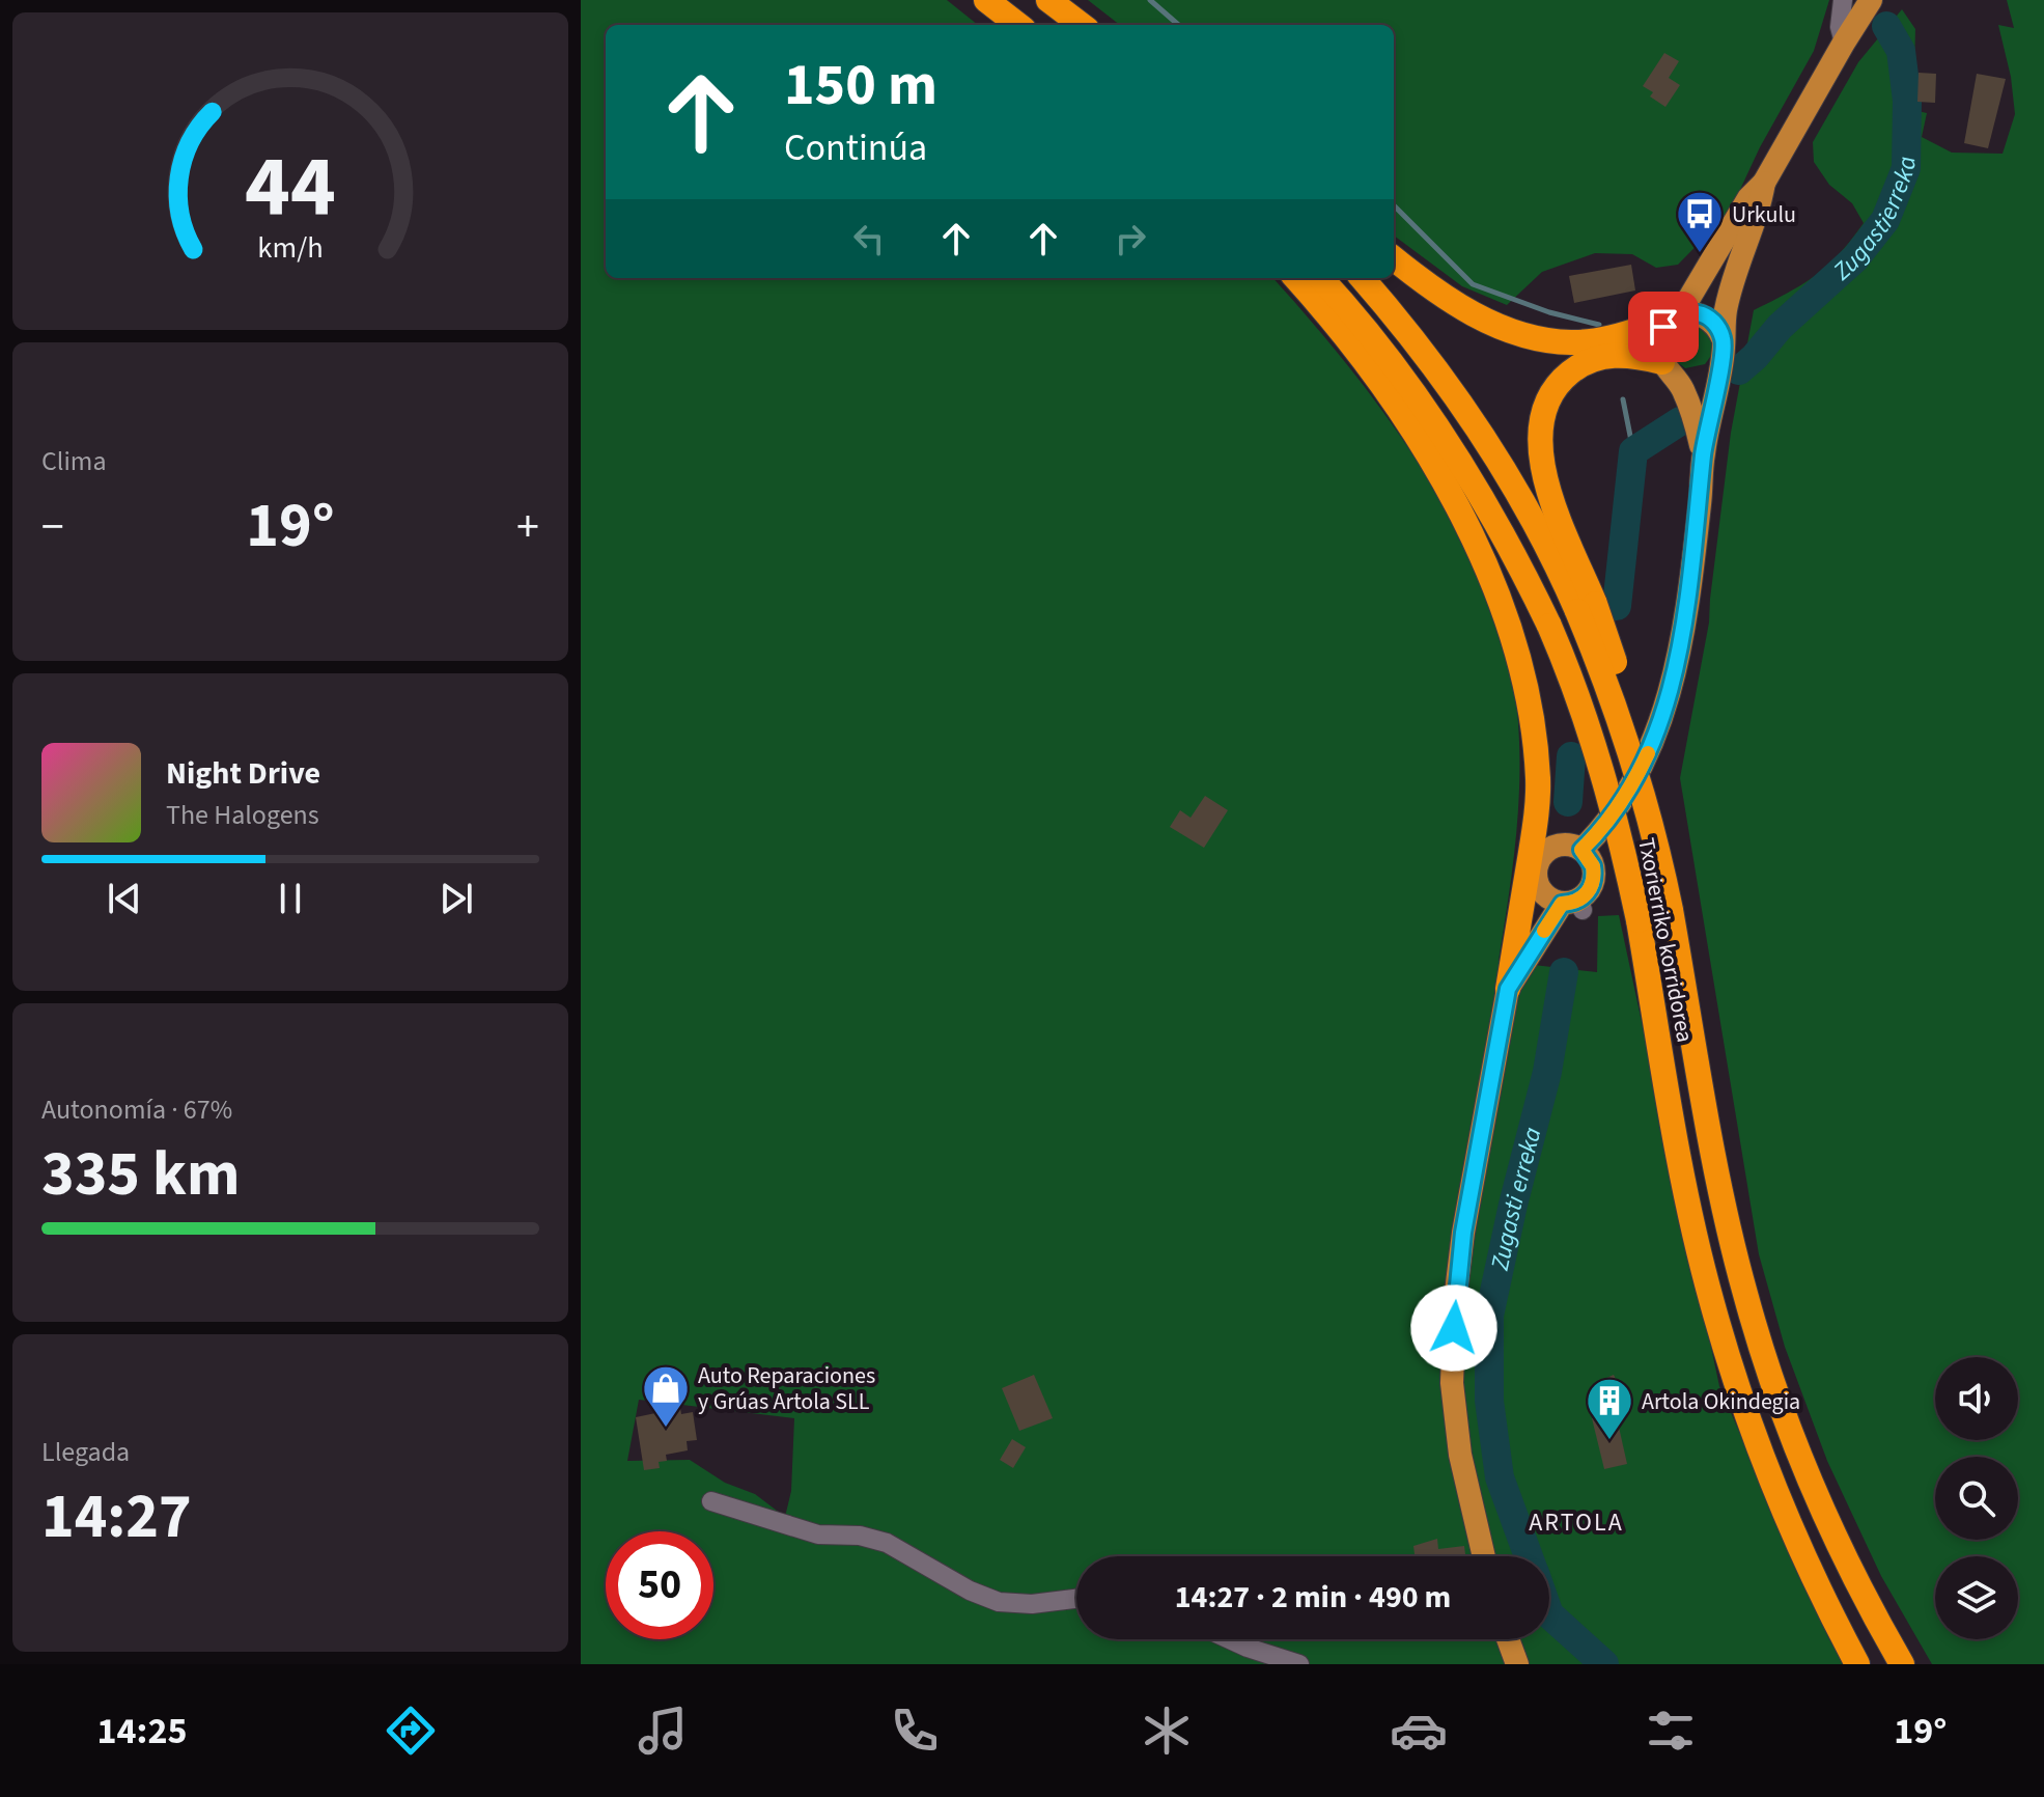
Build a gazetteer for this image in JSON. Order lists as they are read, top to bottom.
{
  "streets": {
    "highway": ["Txorierriko korridorea"]
  },
  "districts": ["ARTOLA"],
  "water": ["Zugastierreka", "Zugasti erreka"],
  "places": {
    "bus stop": ["Urkulu"],
    "shop": ["Auto Reparaciones y Grúas Artola SLL"],
    "building": ["Artola Okindegia"]
  },
  "page": {
    "turn": ["150 m", "Continúa"],
    "tile": [
      "Clima",
      ["Autonomía · 67%", "335 km"],
      ["Llegada", "14:27"]
    ],
    "heat": ["−", "19°", "+"],
    "song": ["Night Drive", "The Halogens"],
    "limit": "50",
    "trip": "14:27 · 2 min · 490 m",
    "tabs": ["14:25", "19°"],
    "gauge": ["44", "km/h"]
  }
}
